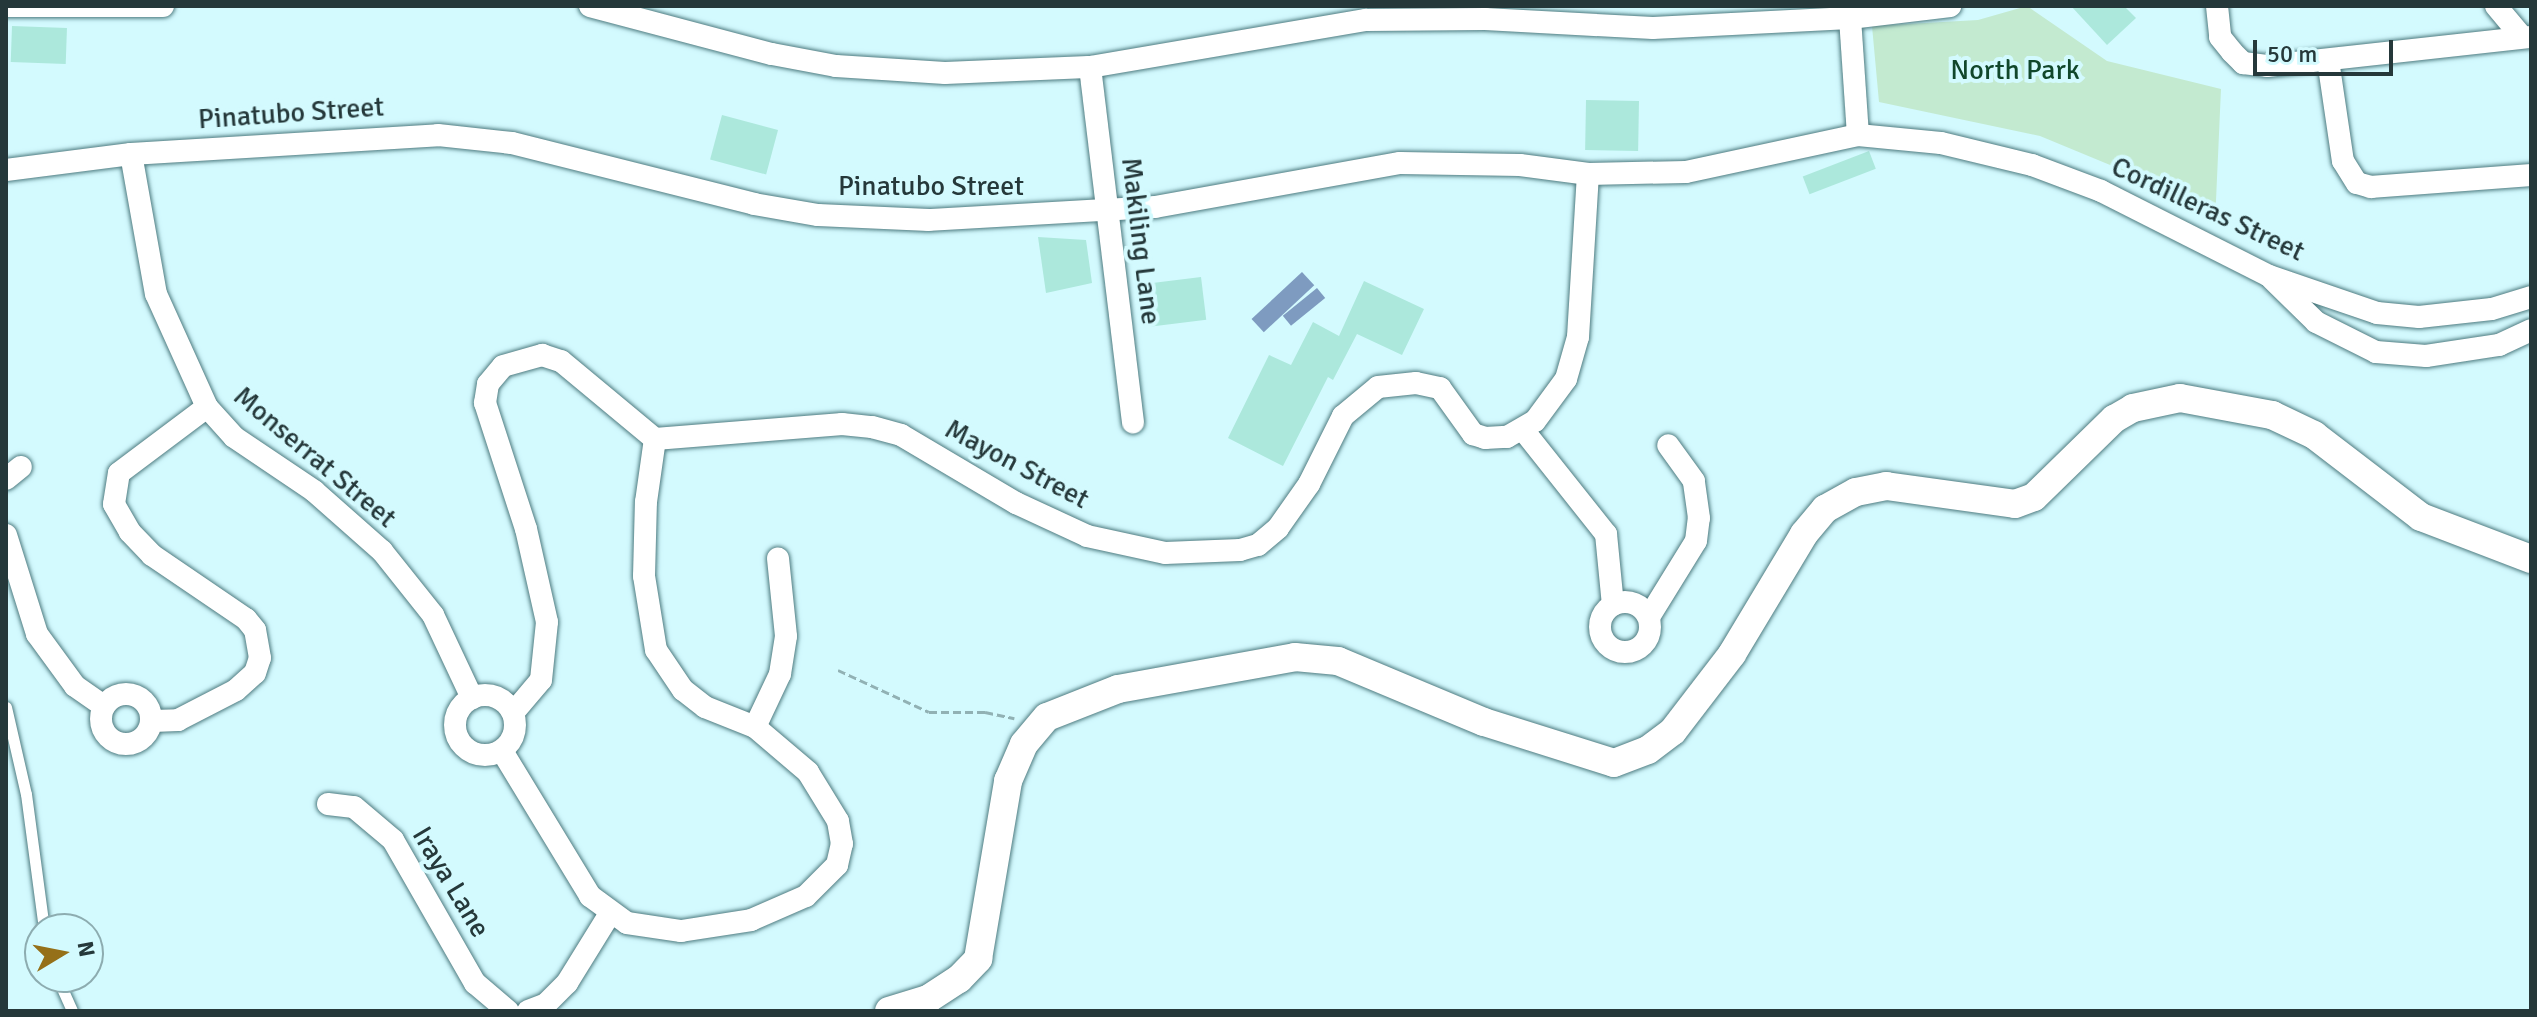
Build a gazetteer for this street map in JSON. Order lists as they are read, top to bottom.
{
  "streets": {
    "street": [
      "Pinatubo Street",
      "Cordilleras Street",
      "Makiling Lane",
      "Monserrat Street",
      "Mayon Street",
      "Iraya Lane"
    ]
  },
  "crossings": [
    ["Pinatubo Street", "Cordilleras Street"],
    ["Pinatubo Street", "Makiling Lane"],
    ["Pinatubo Street", "Monserrat Street"]
  ],
  "parks": ["North Park"],
  "scale_bar": "50 m",
  "north": "right"
}
